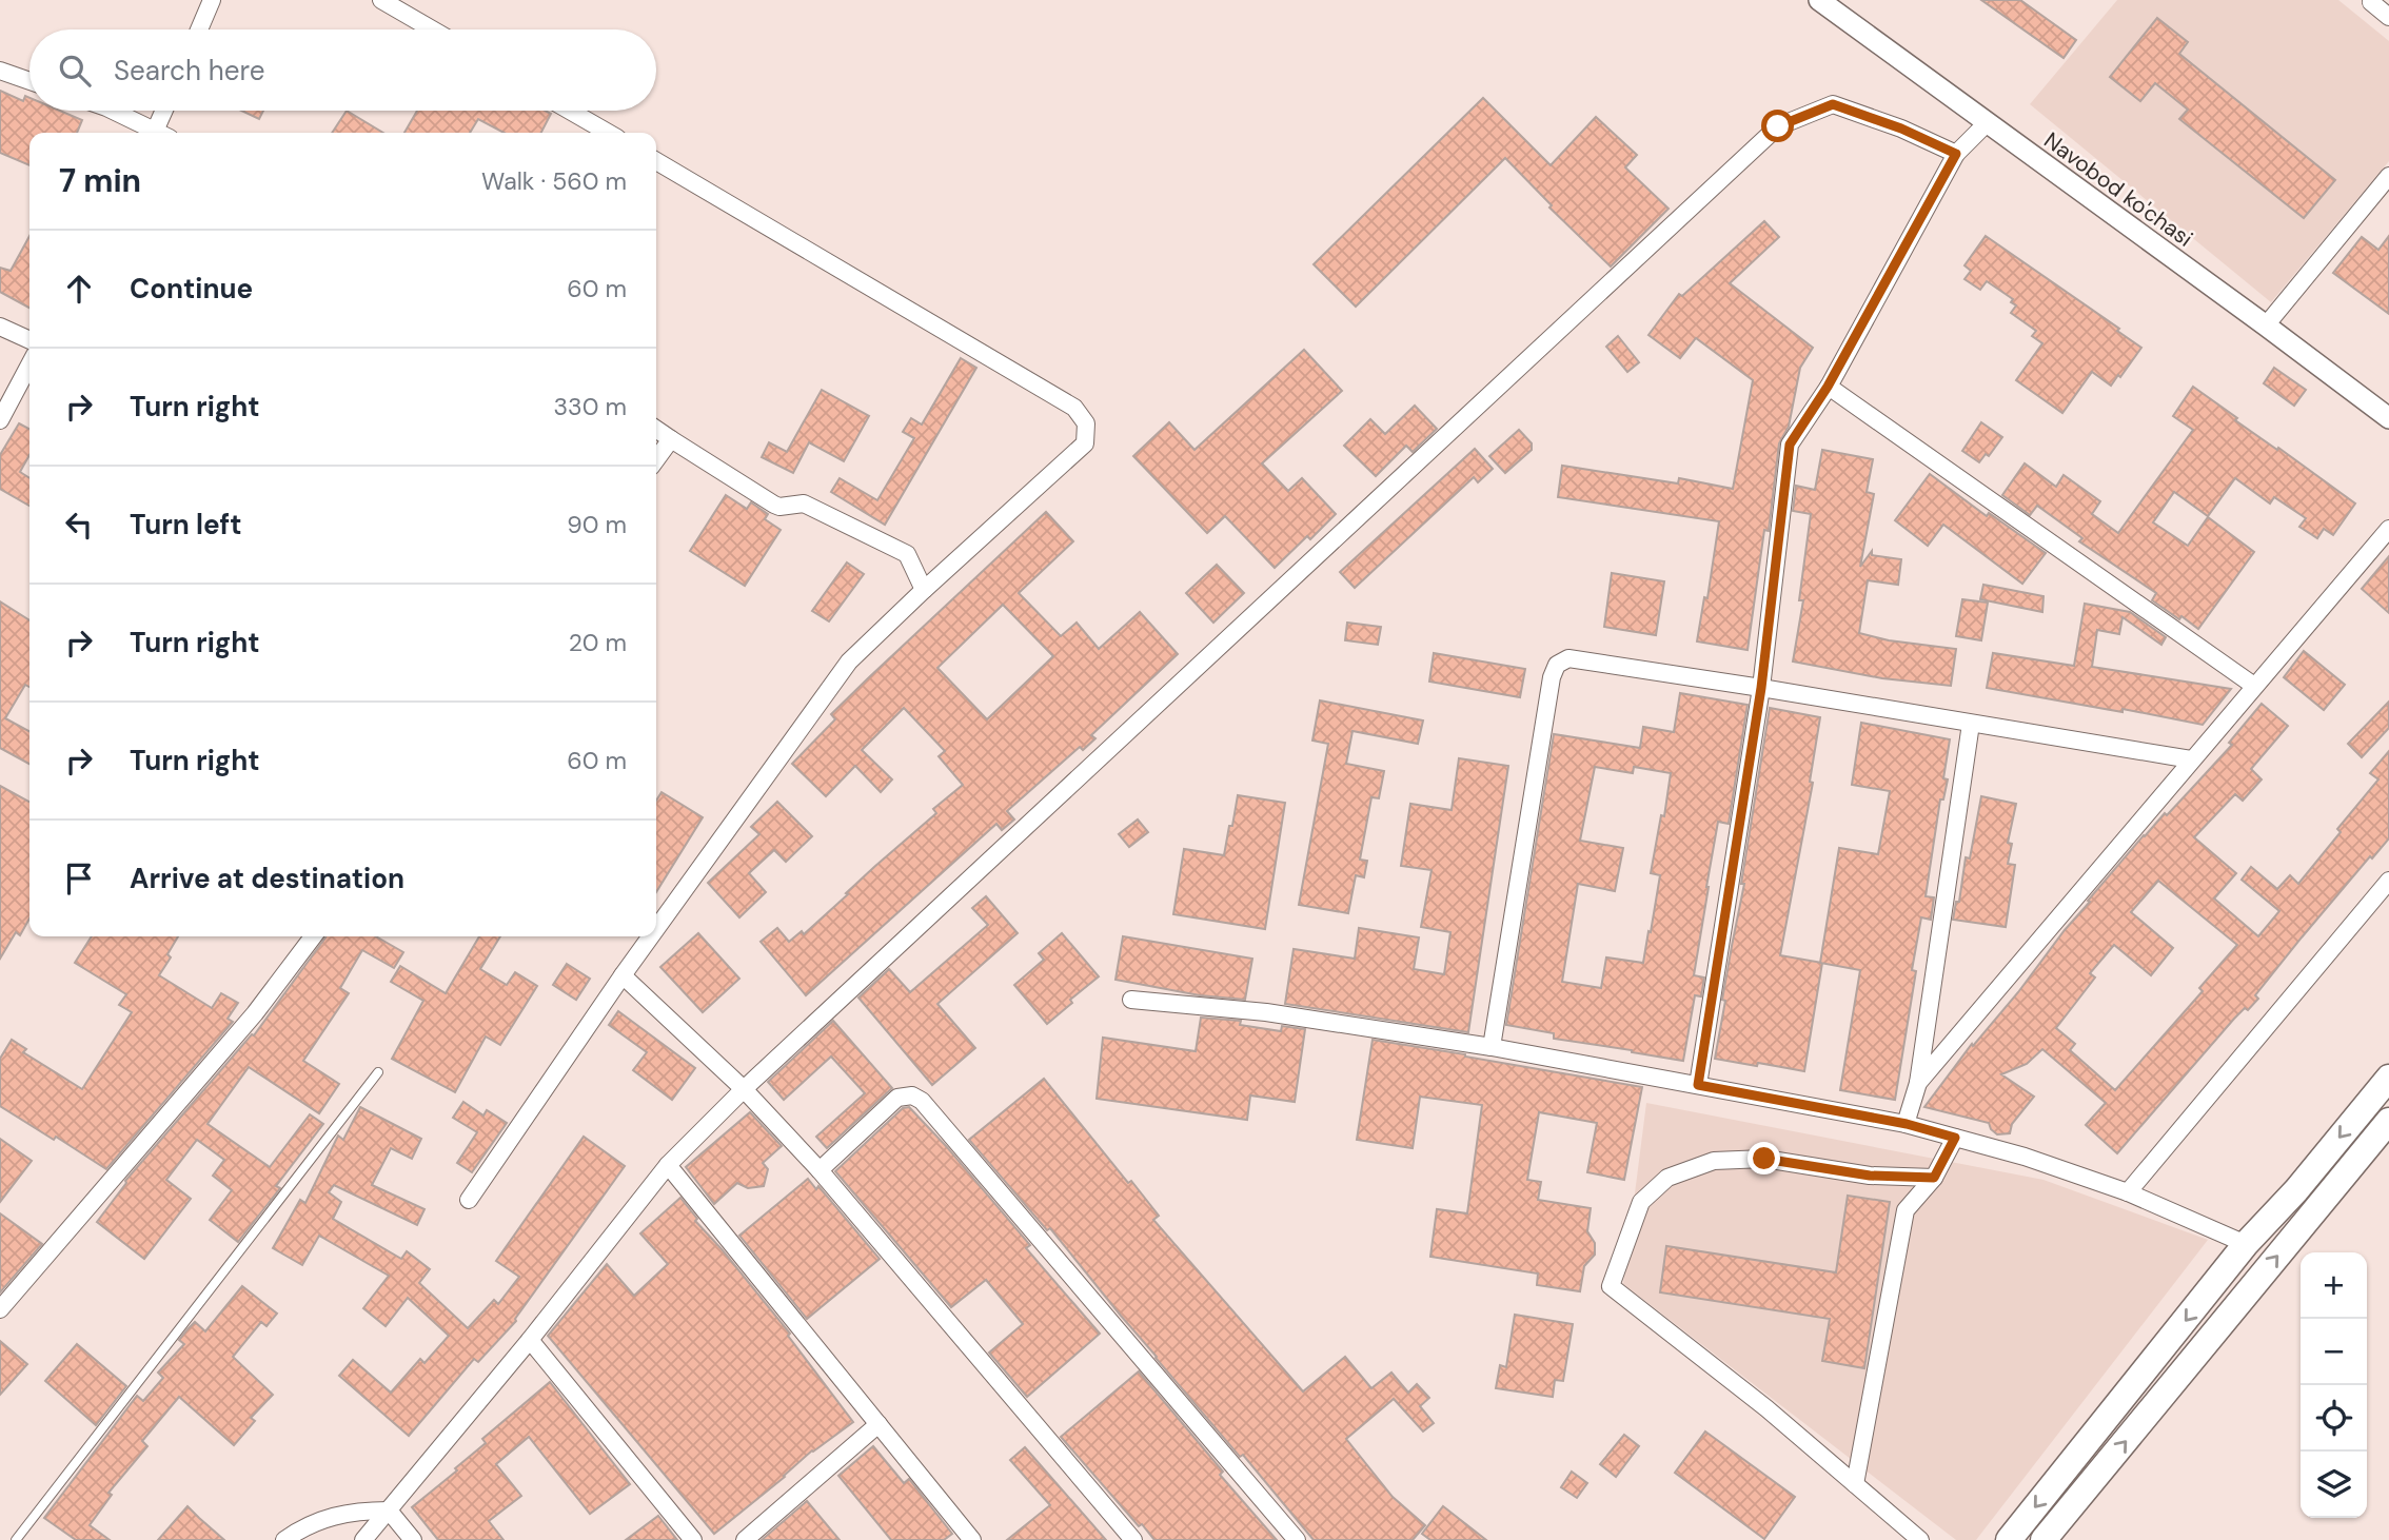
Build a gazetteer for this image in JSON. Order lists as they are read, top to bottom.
{
  "streets": {
    "street": ["Navobod ko'chasi"]
  },
  "page": {
    "search": "Search here",
    "heading": ["7 min", "Walk · 560 m"],
    "list": [
      ["Continue", "60 m"],
      ["Turn right", "330 m"],
      ["Turn left", "90 m"],
      ["Turn right", "20 m"],
      ["Turn right", "60 m"],
      "Arrive at destination"
    ],
    "map_buttons": ["+", "−"]
  }
}
